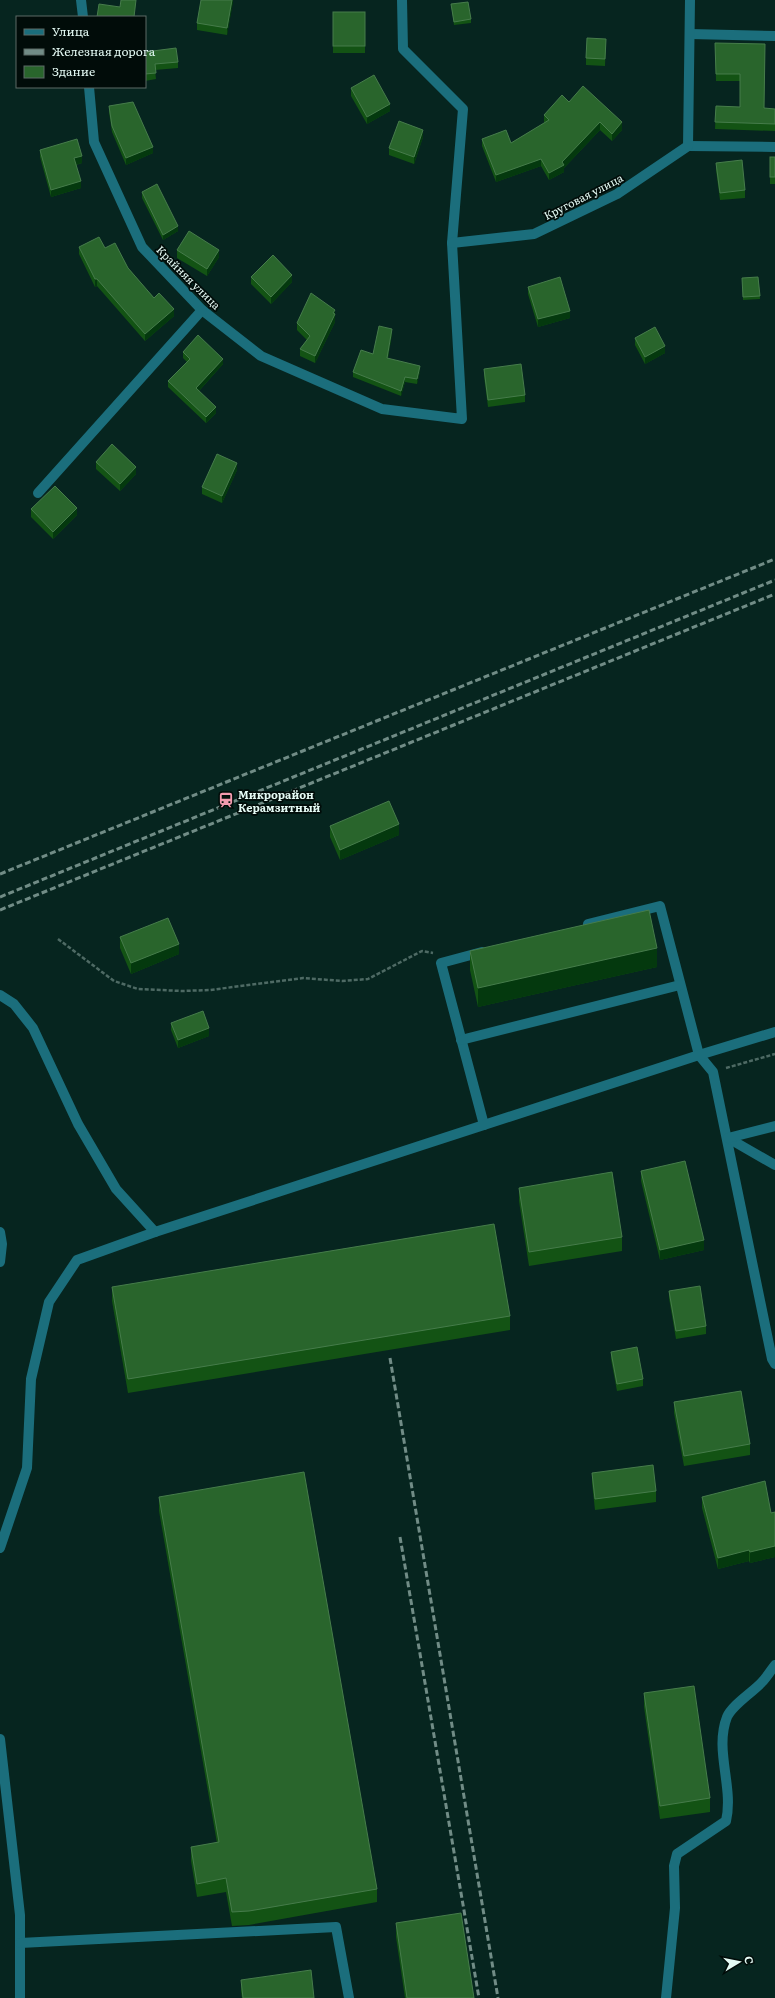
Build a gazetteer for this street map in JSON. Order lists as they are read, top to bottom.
{
  "streets": {
    "street": ["Круговая улица", "Крайняя улица"]
  },
  "crossings": [
    ["Круговая улица", "Крайняя улица"]
  ],
  "places": {
    "station": ["Микрорайон Керамзитный"]
  },
  "legend": ["Улица", "Железная дорога", "Здание"],
  "north": "right"
}
